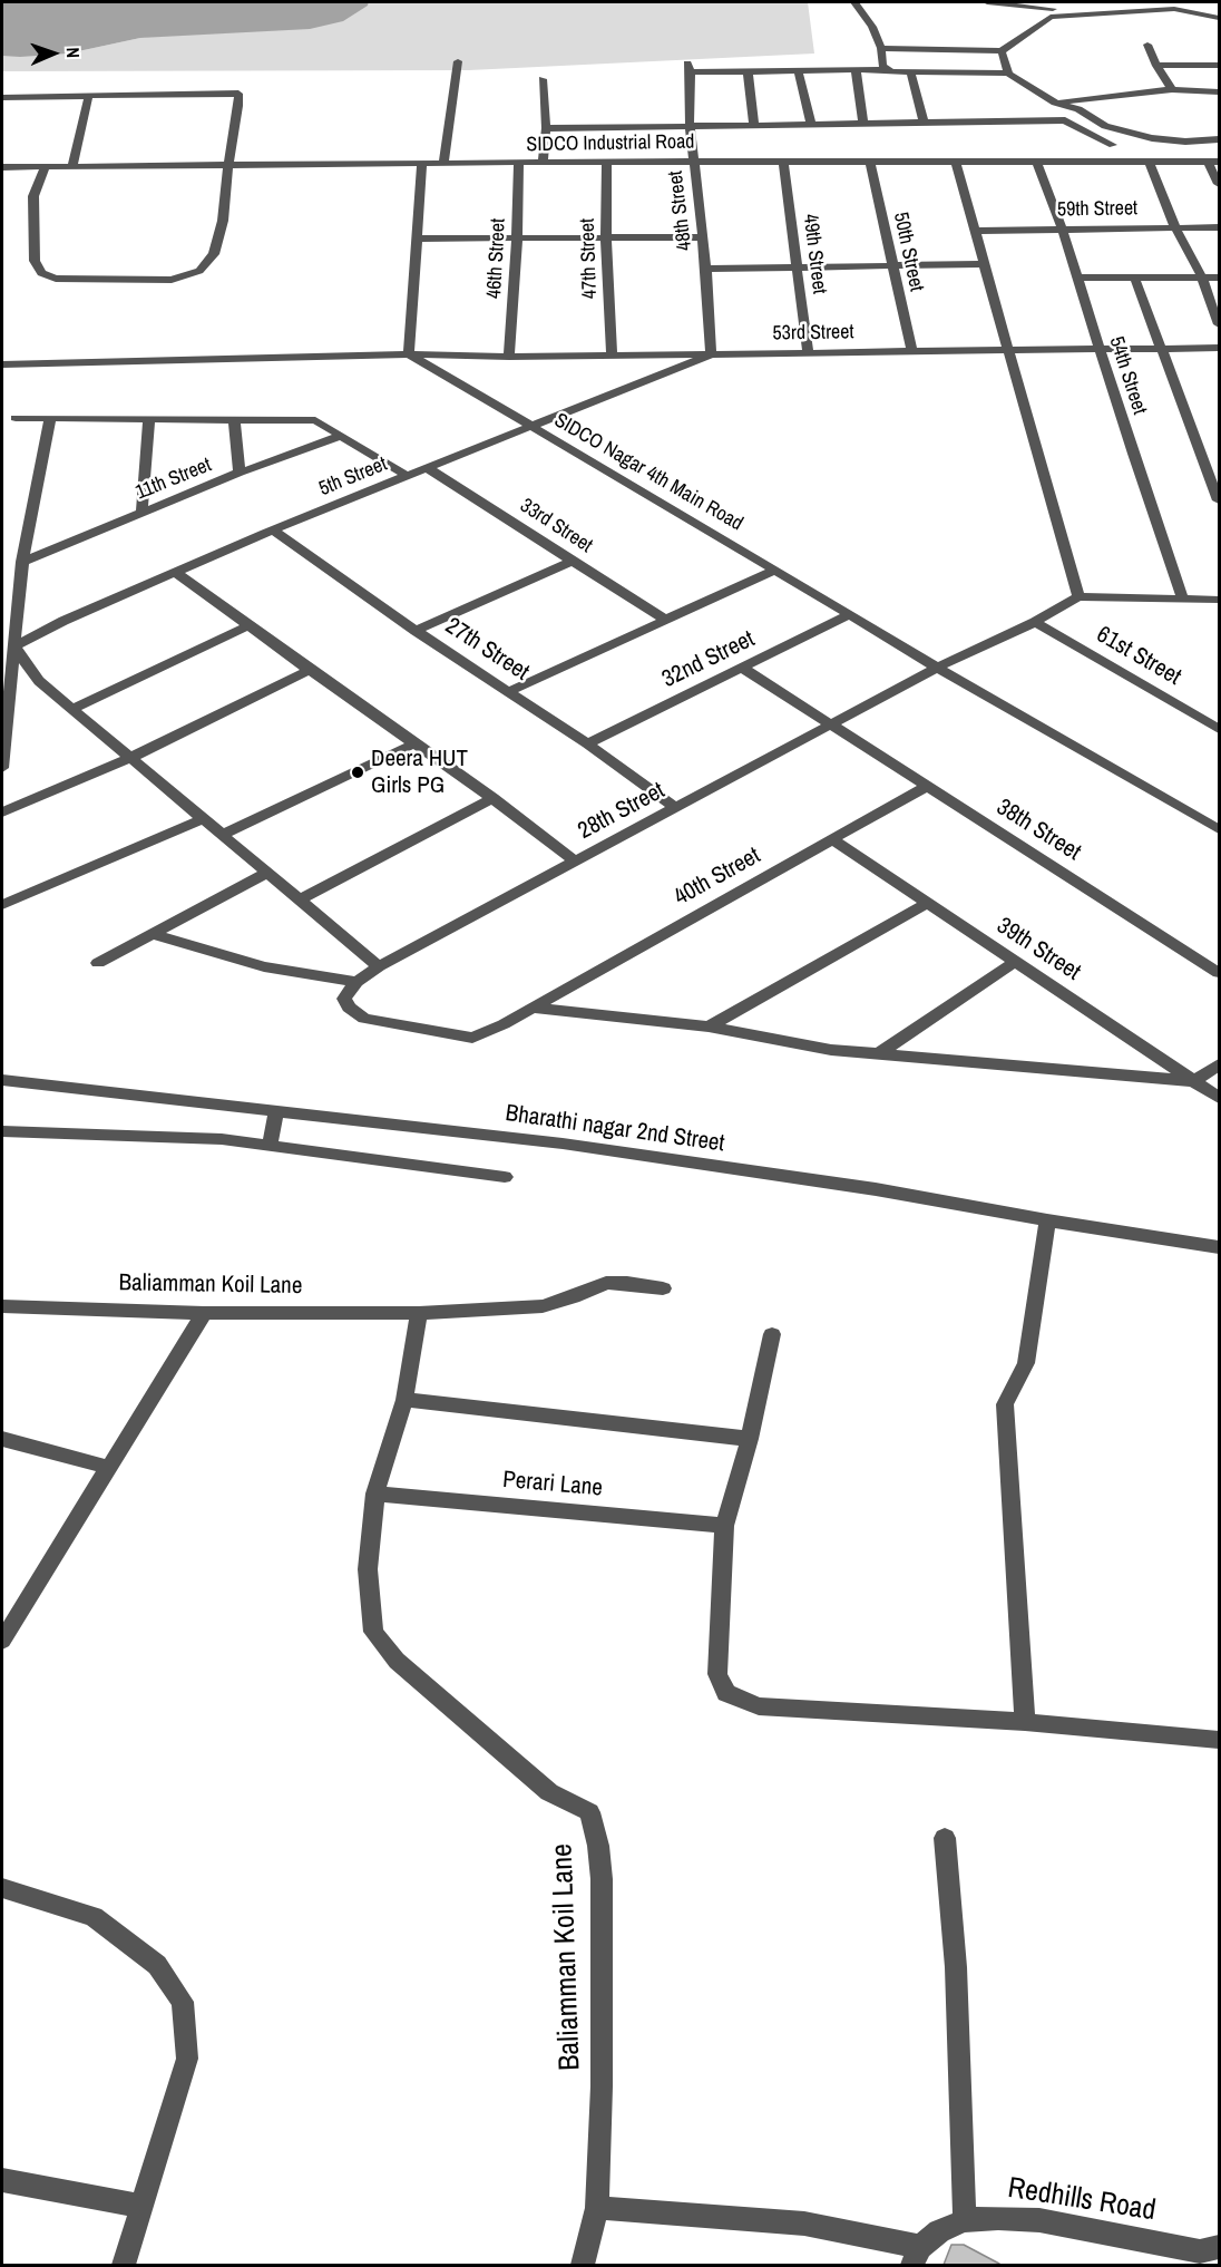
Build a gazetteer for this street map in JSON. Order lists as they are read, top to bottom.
{
  "streets": {
    "street": [
      "SIDCO Industrial Road",
      "59th Street",
      "48th Street",
      "50th Street",
      "49th Street",
      "46th Street",
      "47th Street",
      "53rd Street",
      "54th Street",
      "SIDCO Nagar 4th Main Road",
      "5th Street",
      "11th Street",
      "33rd Street",
      "27th Street",
      "61st Street",
      "32nd Street",
      "28th Street",
      "38th Street",
      "40th Street",
      "39th Street",
      "Bharathi nagar 2nd Street",
      "Baliamman Koil Lane",
      "Perari Lane",
      "Redhills Road"
    ]
  },
  "crossings": [
    ["SIDCO Industrial Road", "48th Street"],
    ["SIDCO Industrial Road", "50th Street"],
    ["SIDCO Industrial Road", "49th Street"],
    ["SIDCO Industrial Road", "46th Street"],
    ["SIDCO Industrial Road", "47th Street"],
    ["SIDCO Industrial Road", "54th Street"],
    ["59th Street", "54th Street"],
    ["48th Street", "53rd Street"],
    ["48th Street", "5th Street"],
    ["50th Street", "53rd Street"],
    ["49th Street", "53rd Street"],
    ["46th Street", "53rd Street"],
    ["47th Street", "53rd Street"],
    ["53rd Street", "54th Street"],
    ["53rd Street", "SIDCO Nagar 4th Main Road"],
    ["53rd Street", "5th Street"],
    ["SIDCO Nagar 4th Main Road", "5th Street"],
    ["SIDCO Nagar 4th Main Road", "32nd Street"],
    ["SIDCO Nagar 4th Main Road", "28th Street"],
    ["5th Street", "33rd Street"],
    ["5th Street", "27th Street"],
    ["27th Street", "32nd Street"],
    ["27th Street", "28th Street"],
    ["61st Street", "28th Street"],
    ["32nd Street", "38th Street"],
    ["28th Street", "38th Street"],
    ["28th Street", "40th Street"],
    ["38th Street", "40th Street"],
    ["40th Street", "39th Street"],
    ["Baliamman Koil Lane", "Perari Lane"]
  ],
  "places": ["Deera HUT Girls PG"],
  "north": "right"
}
